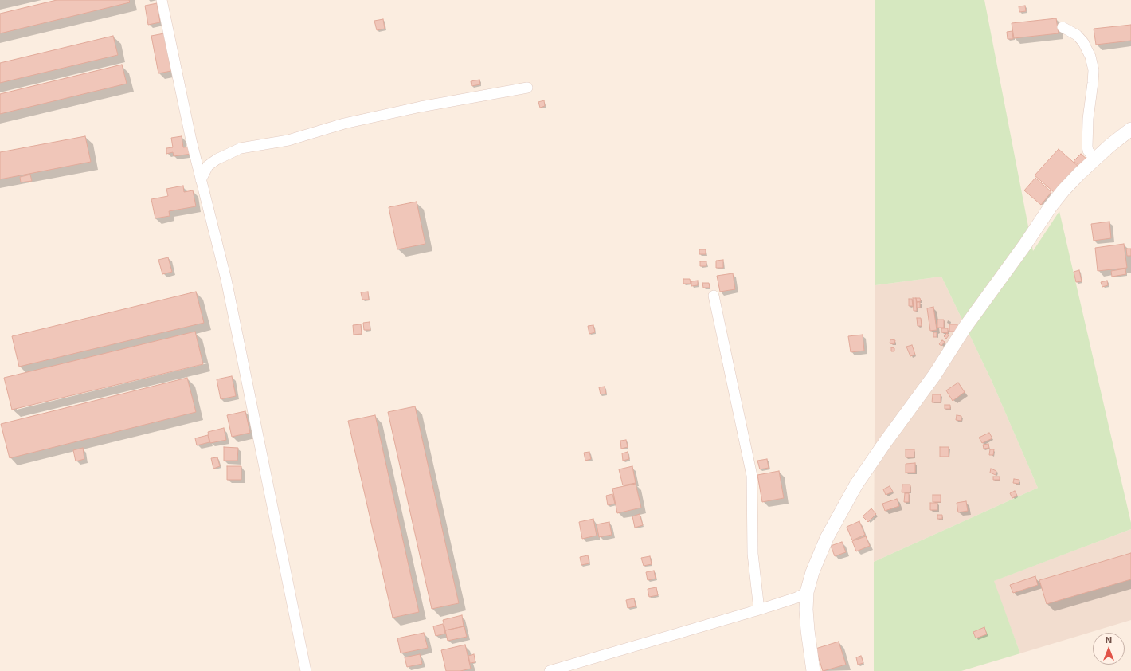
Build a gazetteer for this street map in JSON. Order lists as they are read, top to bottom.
{
  "north": "top"
}
